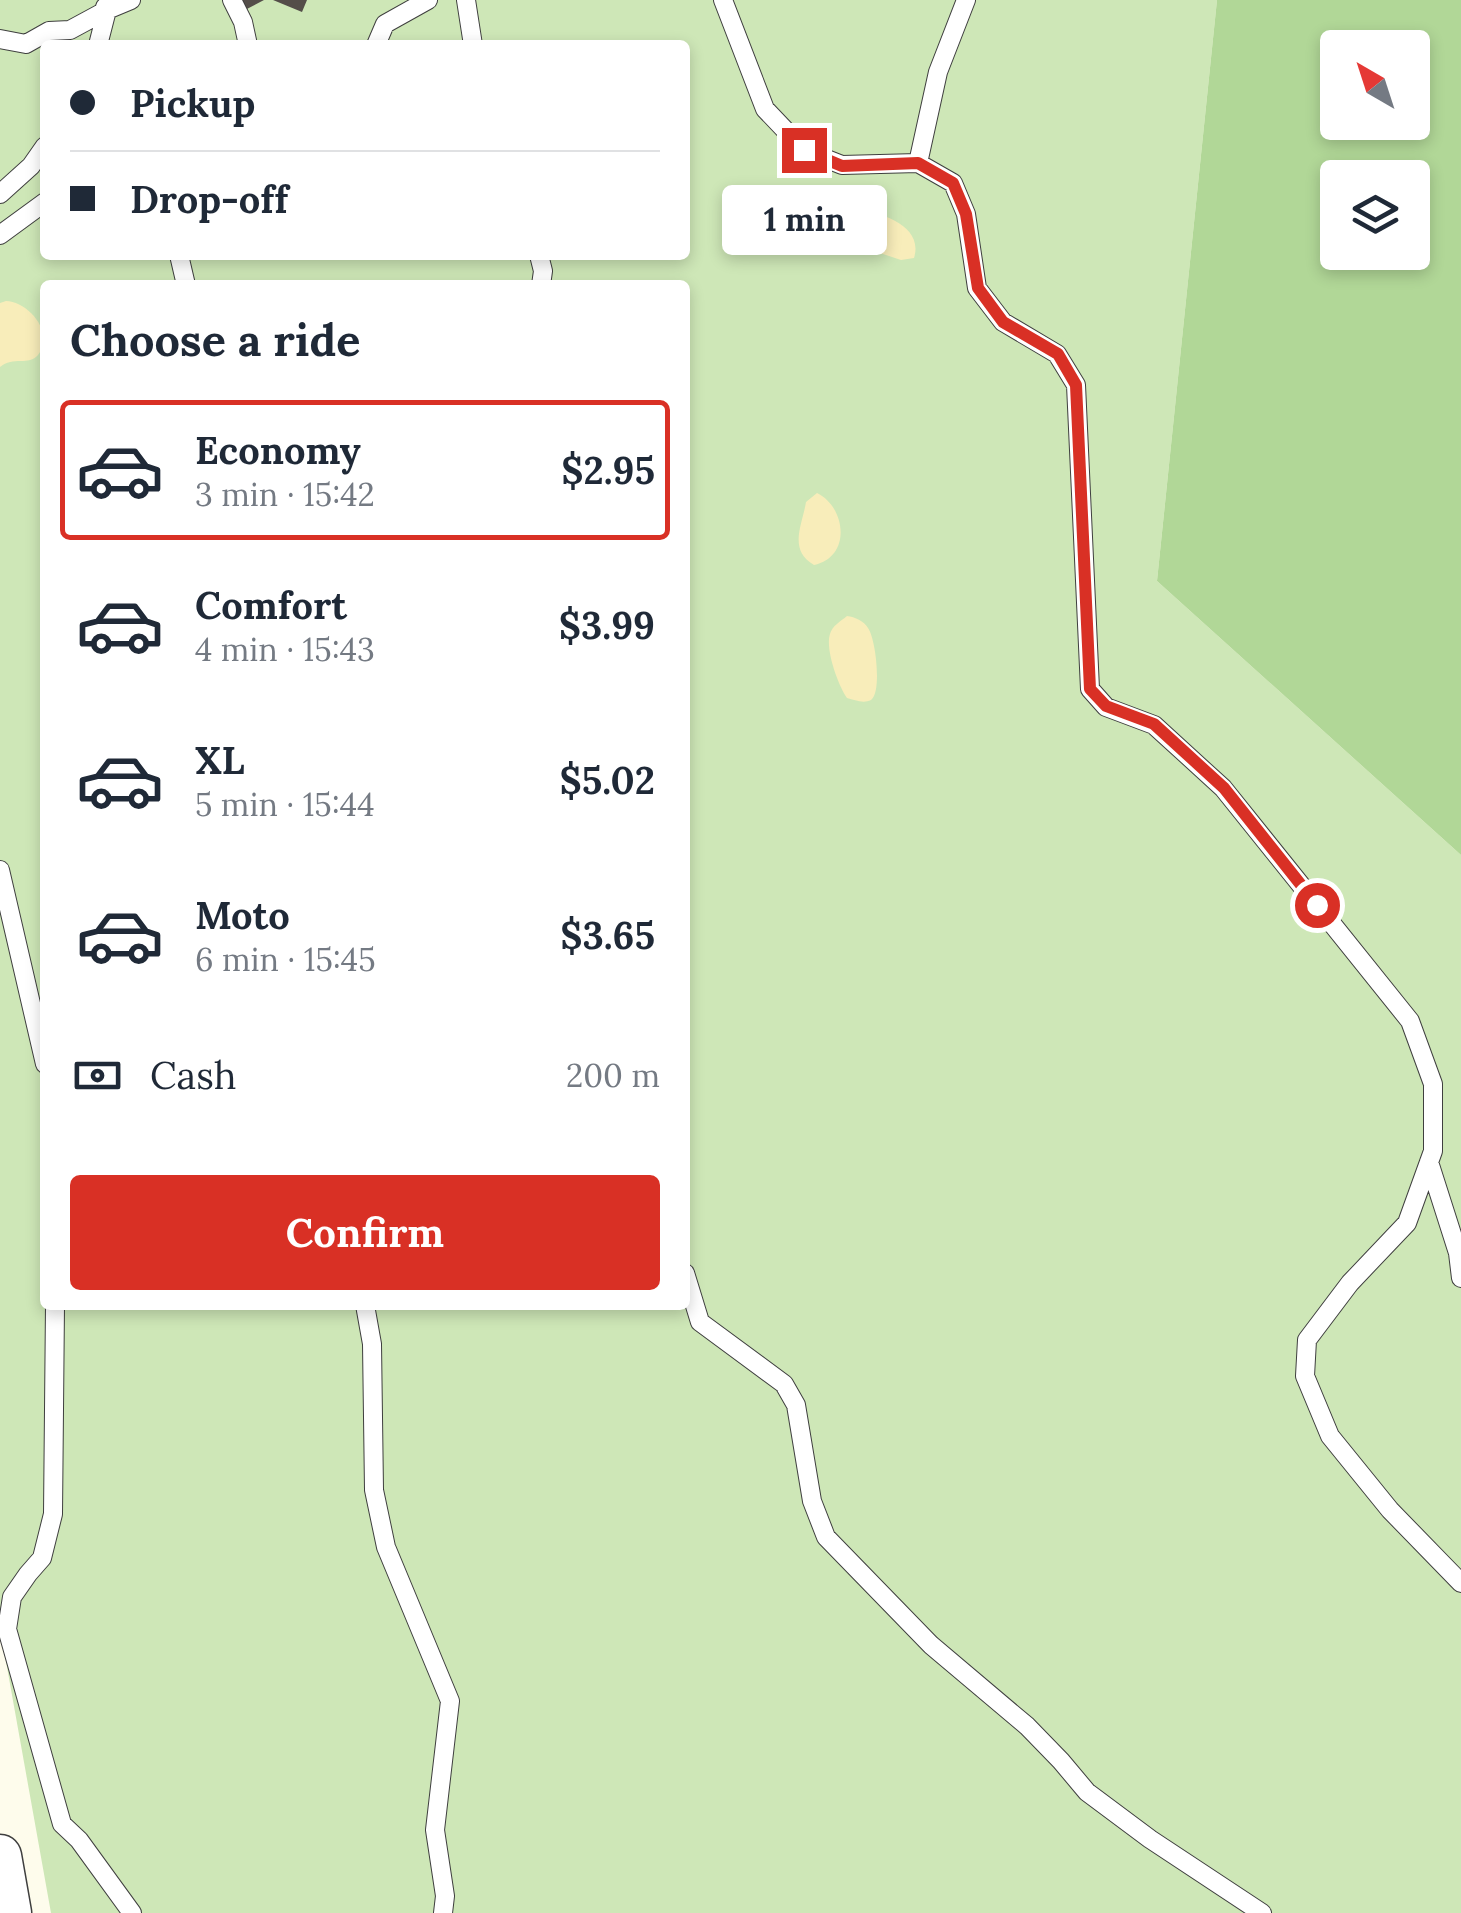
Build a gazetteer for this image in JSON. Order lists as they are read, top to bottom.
{
  "north": "top left",
  "page": {
    "banner": ["Pickup", "Drop-off"],
    "bubble": "1 min",
    "heading": "Choose a ride",
    "list": [
      {
        "name": "Economy",
        "note": "3 min · 15:42",
        "value": "$2.95"
      },
      {
        "name": "Comfort",
        "note": "4 min · 15:43",
        "value": "$3.99"
      },
      {
        "name": "XL",
        "note": "5 min · 15:44",
        "value": "$5.02"
      },
      {
        "name": "Moto",
        "note": "6 min · 15:45",
        "value": "$3.65"
      }
    ],
    "pay": ["Cash", "200 m"],
    "buttons": "Confirm"
  }
}
